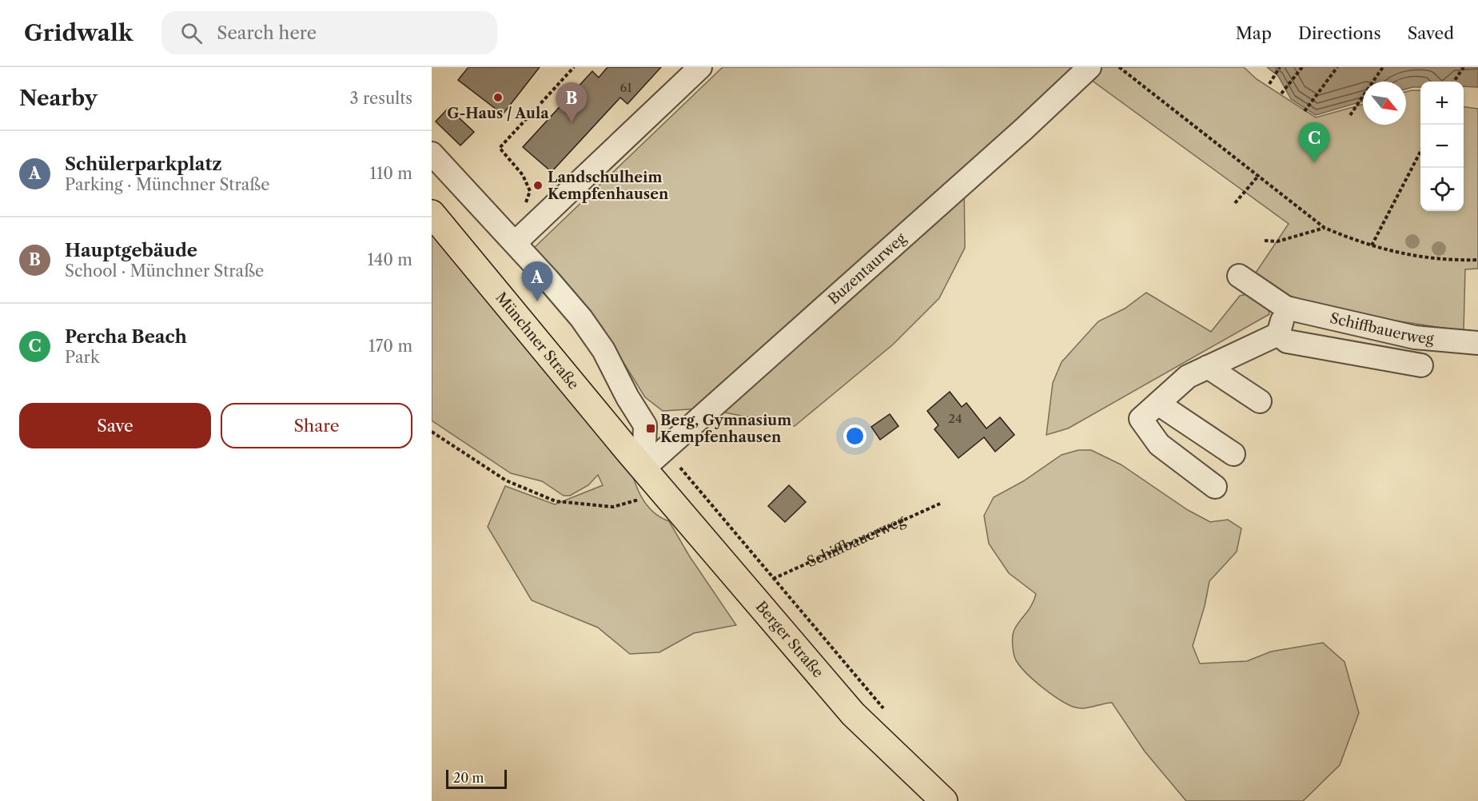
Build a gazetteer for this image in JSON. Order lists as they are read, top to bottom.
{
  "streets": {
    "main road": ["Münchner Straße", "Berger Straße"],
    "lane": ["Buzentaurweg", "Schiffbauerweg"]
  },
  "crossings": [
    ["Buzentaurweg", "Münchner Straße"],
    ["Buzentaurweg", "Berger Straße"],
    ["Münchner Straße", "Berger Straße"]
  ],
  "places": {
    "other": ["G-Haus / Aula", "Landschulheim Kempfenhausen"],
    "transit": ["Berg, Gymnasium Kempfenhausen"]
  },
  "house_numbers": ["61", "24"],
  "scale_bar": "20 m",
  "north": "bottom right",
  "page": {
    "header": "Gridwalk",
    "search": "Search here",
    "nav": ["Map", "Directions", "Saved"],
    "heading": ["Nearby", "3 results"],
    "map_buttons": ["+", "−"],
    "pins": ["B", "C", "A"],
    "list": [
      {
        "mark": "A",
        "name": "Schülerparkplatz",
        "note": "Parking · Münchner Straße",
        "value": "110 m"
      },
      {
        "mark": "B",
        "name": "Hauptgebäude",
        "note": "School · Münchner Straße",
        "value": "140 m"
      },
      {
        "mark": "C",
        "name": "Percha Beach",
        "note": "Park",
        "value": "170 m"
      }
    ],
    "buttons": ["Save", "Share"],
    "scale": "20 m"
  }
}
